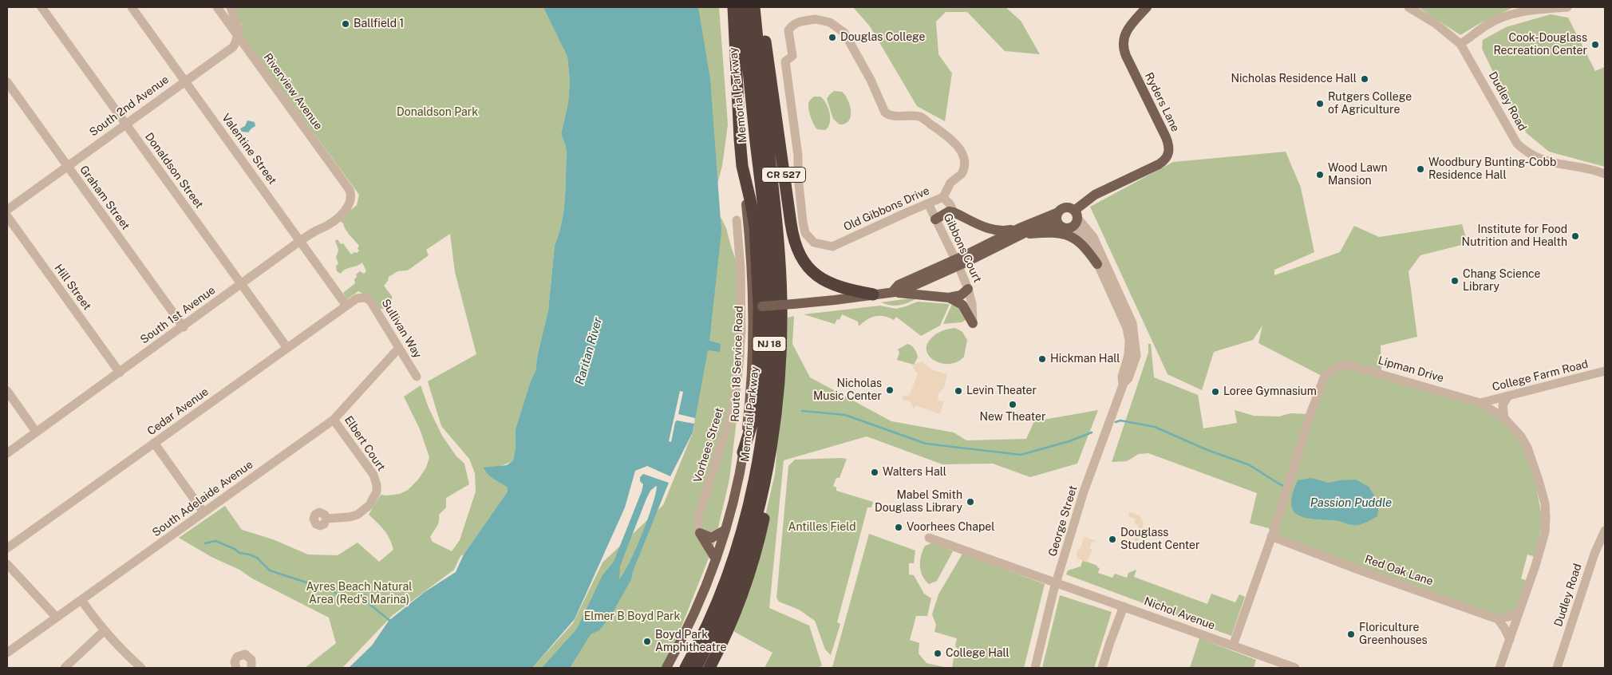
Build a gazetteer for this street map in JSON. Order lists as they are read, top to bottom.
{
  "streets": {
    "highway": ["Memorial Parkway", "CR 527", "NJ 18"],
    "main road": ["Ryders Lane", "Route 18 Service Road"],
    "street": [
      "Riverview Avenue",
      "Dudley Road",
      "South 2nd Avenue",
      "Valentine Street",
      "Donaldson Street",
      "Graham Street",
      "Old Gibbons Drive",
      "Gibbons Court",
      "Hill Street",
      "South 1st Avenue",
      "Sullivan Way",
      "Lipman Drive",
      "College Farm Road",
      "Cedar Avenue",
      "Elbert Court",
      "Vorhees Street",
      "South Adelaide Avenue",
      "George Street",
      "Red Oak Lane",
      "Nichol Avenue"
    ]
  },
  "crossings": [
    ["Riverview Avenue", "South 2nd Avenue"],
    ["Riverview Avenue", "South 1st Avenue"],
    ["Ryders Lane", "George Street"],
    ["South 2nd Avenue", "Valentine Street"],
    ["South 2nd Avenue", "Donaldson Street"],
    ["South 2nd Avenue", "Graham Street"],
    ["Valentine Street", "South 1st Avenue"],
    ["Valentine Street", "Cedar Avenue"],
    ["Donaldson Street", "South 1st Avenue"],
    ["Donaldson Street", "Cedar Avenue"],
    ["CR 527", "Route 18 Service Road"],
    ["Graham Street", "South 1st Avenue"],
    ["Old Gibbons Drive", "Gibbons Court"],
    ["Hill Street", "South 1st Avenue"],
    ["Sullivan Way", "Cedar Avenue"],
    ["Sullivan Way", "South Adelaide Avenue"],
    ["Lipman Drive", "College Farm Road"],
    ["Lipman Drive", "Red Oak Lane"],
    ["Lipman Drive", "Nichol Avenue"],
    ["Elbert Court", "South Adelaide Avenue"],
    ["George Street", "Nichol Avenue"]
  ],
  "water": ["Raritan River", "Passion Puddle"],
  "parks": [
    "Donaldson Park",
    "Antilles Field",
    "Ayres Beach Natural Area (Red's Marina)",
    "Elmer B Boyd Park"
  ],
  "places": [
    "Ballfield 1",
    "Douglas College",
    "Cook-Douglass Recreation Center",
    "Nicholas Residence Hall",
    "Rutgers College of Agriculture",
    "Woodbury Bunting-Cobb Residence Hall",
    "Wood Lawn Mansion",
    "Institute for Food Nutrition and Health",
    "Chang Science Library",
    "Hickman Hall",
    "Nicholas Music Center",
    "Levin Theater",
    "Loree Gymnasium",
    "New Theater",
    "Walters Hall",
    "Mabel Smith Douglass Library",
    "Voorhees Chapel",
    "Douglass Student Center",
    "Floriculture Greenhouses",
    "Boyd Park Amphitheatre",
    "College Hall"
  ]
}
